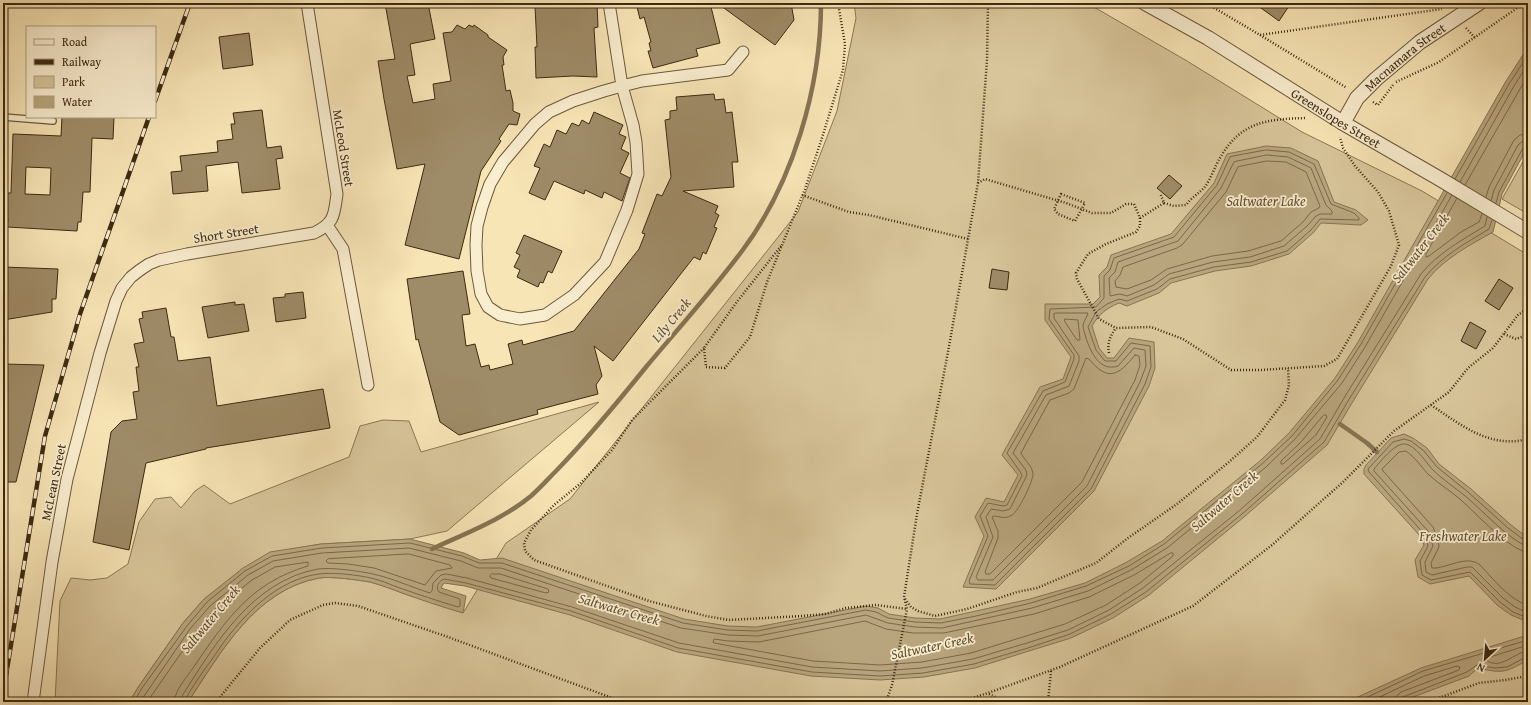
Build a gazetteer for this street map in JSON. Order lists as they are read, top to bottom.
{
  "streets": {
    "street": [
      "Macnamara Street",
      "Greenslopes Street",
      "McLeod Street",
      "Short Street",
      "McLean Street"
    ]
  },
  "crossings": [
    ["Macnamara Street", "Greenslopes Street"],
    ["McLeod Street", "Short Street"],
    ["Short Street", "McLean Street"]
  ],
  "water": [
    "Saltwater Lake",
    "Saltwater Creek",
    "Lily Creek",
    "Freshwater Lake"
  ],
  "legend": [
    "Road",
    "Railway",
    "Park",
    "Water"
  ],
  "north": "bottom left"
}
